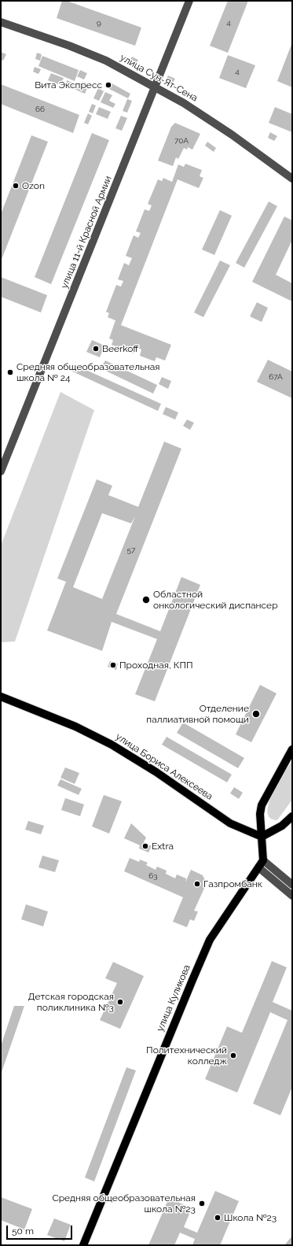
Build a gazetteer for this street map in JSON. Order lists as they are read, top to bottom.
{
  "streets": {
    "main road": ["улица Бориса Алексеева", "улица Куликова"],
    "street": ["улица Сун-Ят-Сена", "улица 11-й Красной Армии"]
  },
  "crossings": [
    ["улица Сун-Ят-Сена", "улица 11-й Красной Армии"]
  ],
  "places": [
    "Вита Экспресс",
    "Ozon",
    "Beerkoff",
    "Средняя общеобразовательная школа № 24",
    "Областной онкологический диспансер",
    "Проходная, КПП",
    "Отделение паллиативной помощи",
    "Extra",
    "Газпромбанк",
    "Детская городская поликлиника №3",
    "Политехнический колледж",
    "Средняя общеобразовательная школа №23",
    "Школа №23"
  ],
  "house_numbers": [
    "9",
    "4",
    "4",
    "66",
    "70А",
    "67А",
    "57",
    "63"
  ],
  "scale_bar": "50 m"
}
